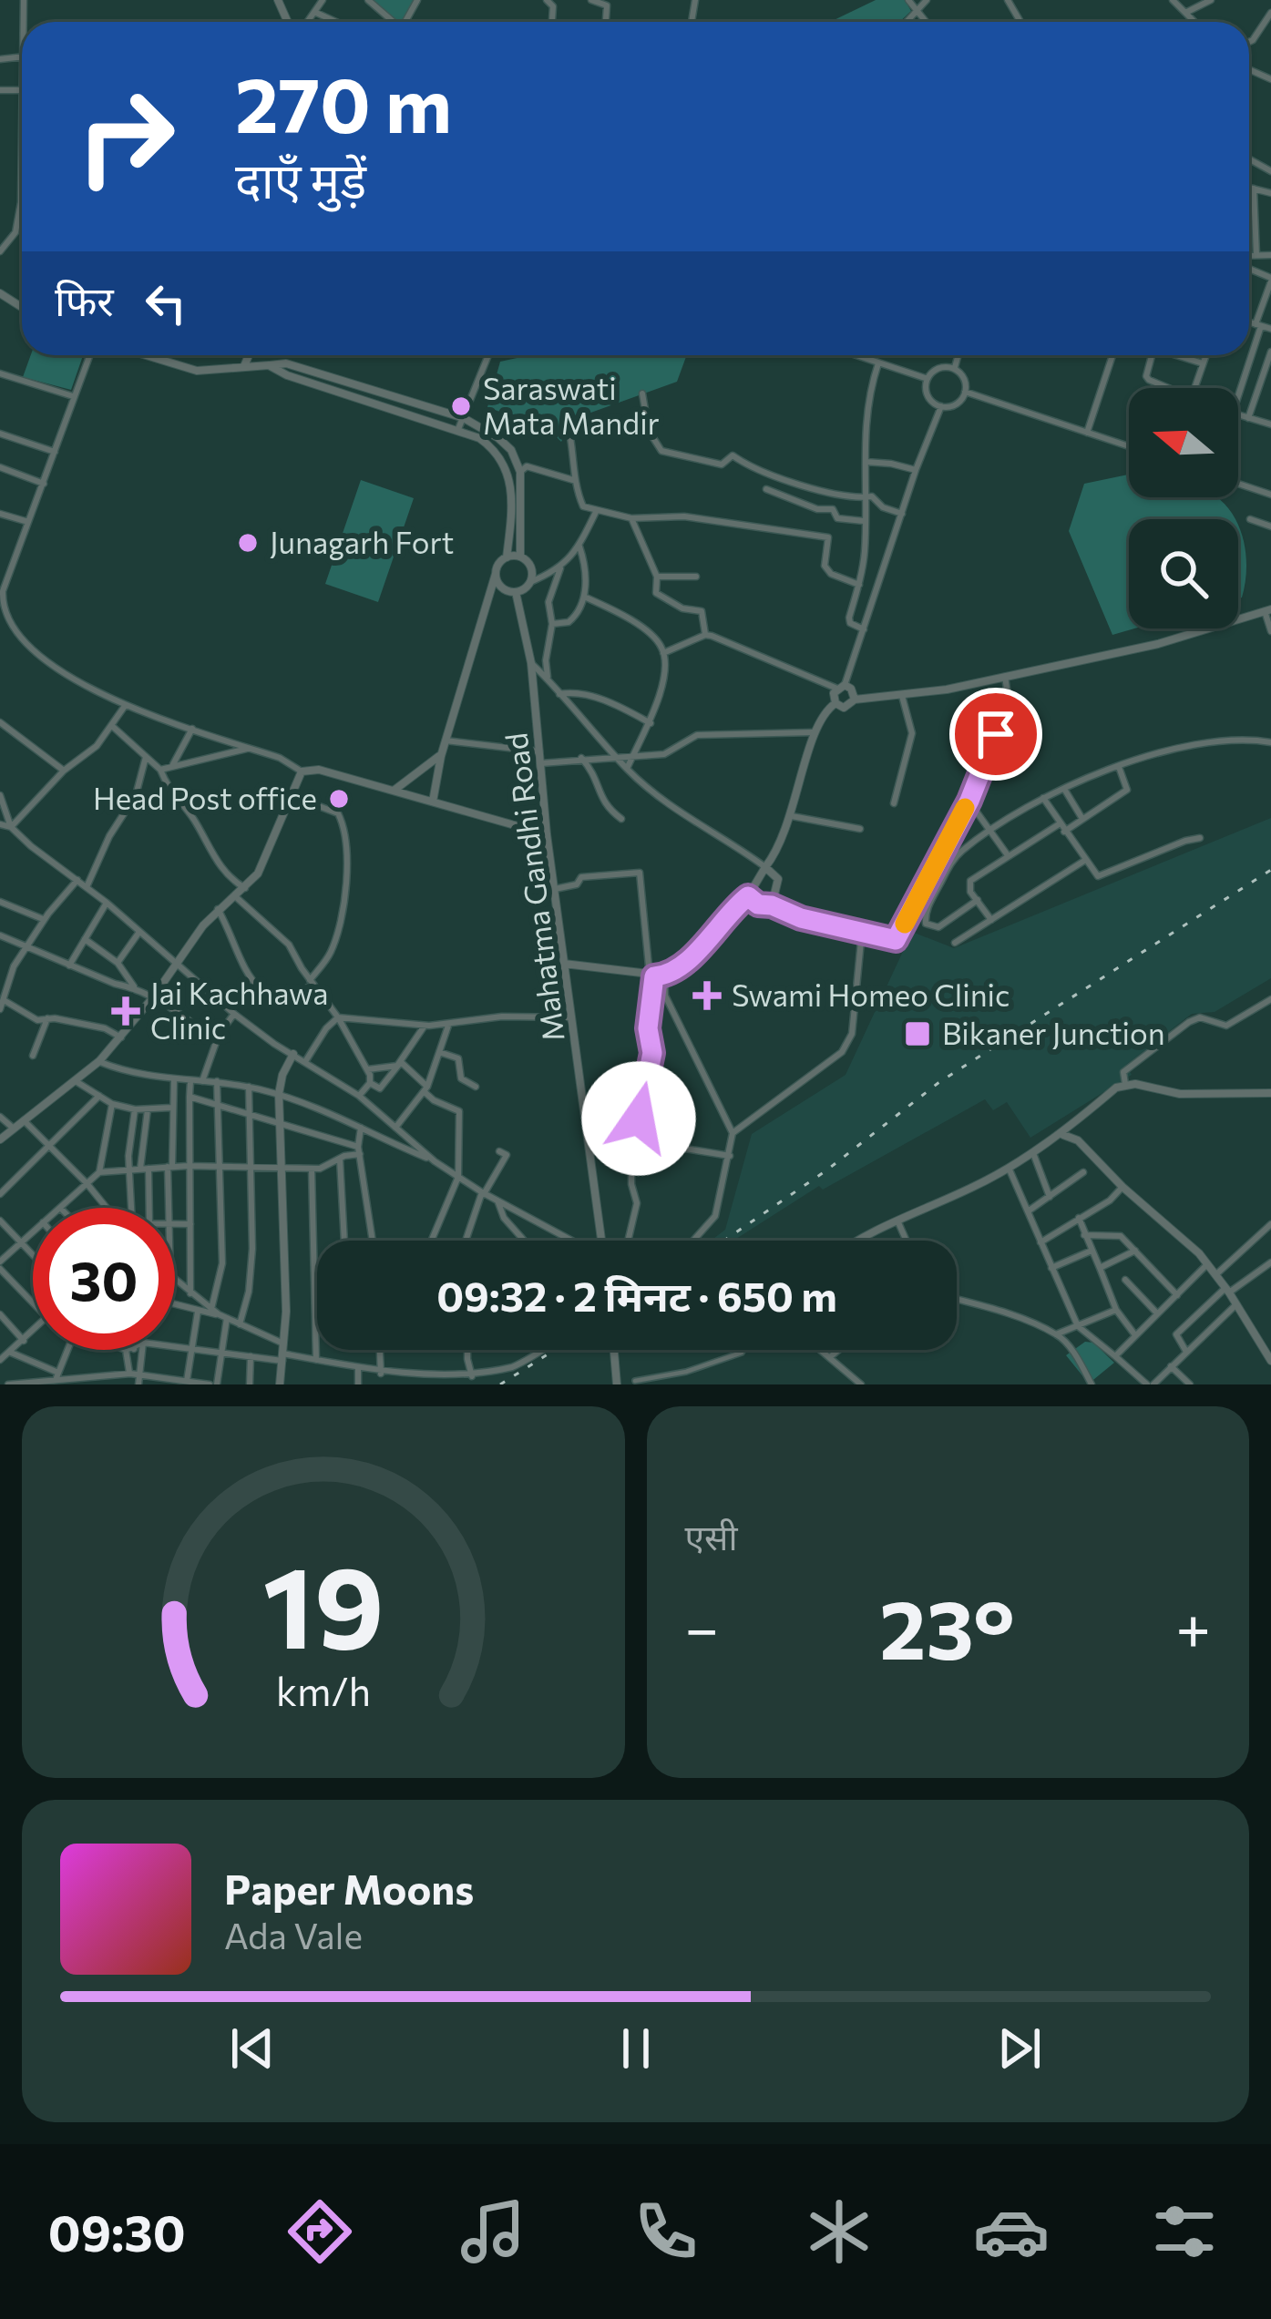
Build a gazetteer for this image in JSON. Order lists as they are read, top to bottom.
{
  "streets": {
    "street": ["Mahatma Gandhi Road"]
  },
  "places": {
    "other": ["Saraswati Mata Mandir", "Junagarh Fort", "Head Post office"],
    "health": ["Swami Homeo Clinic", "Jai Kachhawa Clinic"],
    "transit": ["Bikaner Junction"]
  },
  "north": "left",
  "page": {
    "turn": ["270 m", "दाएँ मुड़ें"],
    "then": "फिर",
    "limit": "30",
    "trip": "09:32 · 2 मिनट · 650 m",
    "tile": "एसी",
    "heat": ["−", "23°", "+"],
    "song": ["Paper Moons", "Ada Vale"],
    "tabs": "09:30",
    "gauge": ["19", "km/h"]
  }
}
